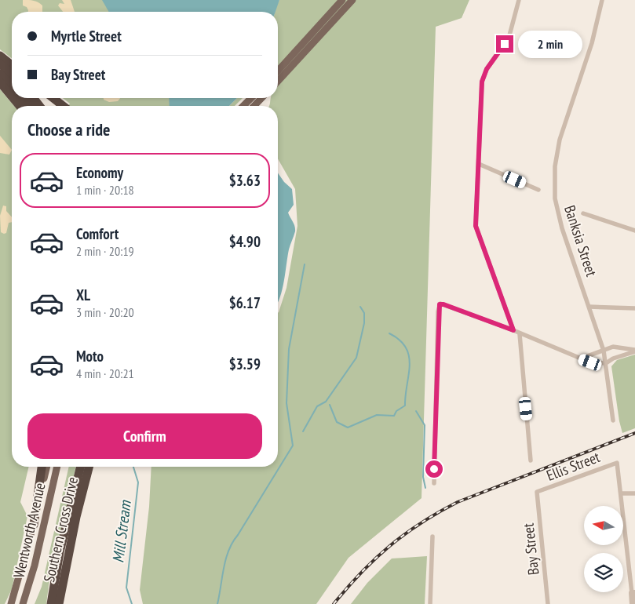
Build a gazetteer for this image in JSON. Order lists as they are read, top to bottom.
{
  "streets": {
    "highway": ["Southern Cross Drive"],
    "main road": ["Wentworth Avenue"],
    "street": ["Banksia Street", "Ellis Street", "Bay Street"]
  },
  "crossings": [
    ["Ellis Street", "Bay Street"]
  ],
  "water": ["Mill Stream"],
  "north": "left",
  "page": {
    "banner": ["Myrtle Street", "Bay Street"],
    "bubble": "2 min",
    "heading": "Choose a ride",
    "list": [
      {
        "name": "Economy",
        "note": "1 min · 20:18",
        "value": "$3.63"
      },
      {
        "name": "Comfort",
        "note": "2 min · 20:19",
        "value": "$4.90"
      },
      {
        "name": "XL",
        "note": "3 min · 20:20",
        "value": "$6.17"
      },
      {
        "name": "Moto",
        "note": "4 min · 20:21",
        "value": "$3.59"
      }
    ],
    "buttons": "Confirm"
  }
}
